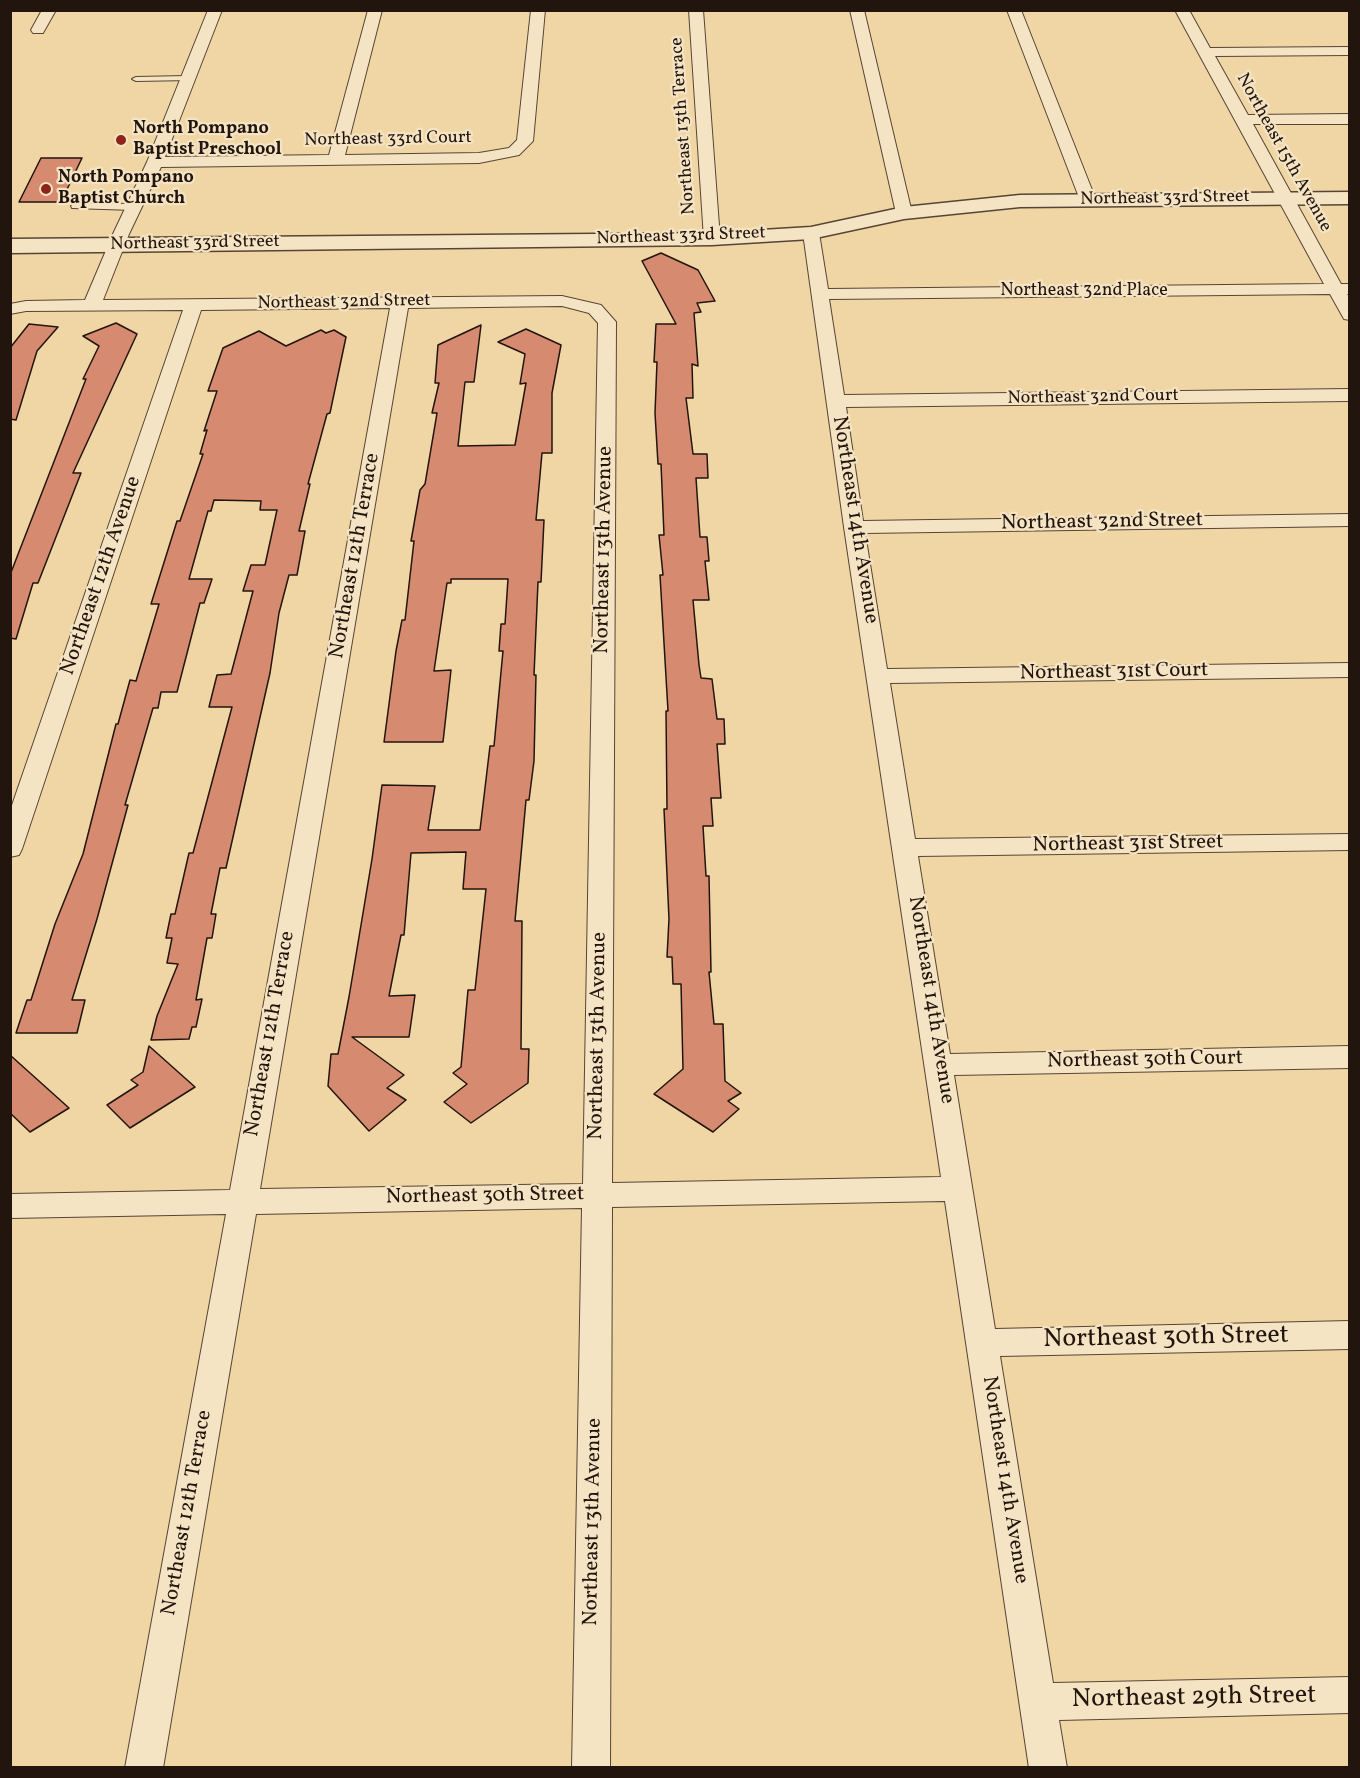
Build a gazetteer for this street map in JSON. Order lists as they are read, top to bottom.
{
  "streets": {
    "street": [
      "Northeast 13th Terrace",
      "Northeast 33rd Court",
      "Northeast 15th Avenue",
      "Northeast 33rd Street",
      "Northeast 32nd Place",
      "Northeast 32nd Street",
      "Northeast 32nd Court",
      "Northeast 14th Avenue",
      "Northeast 13th Avenue",
      "Northeast 12th Terrace",
      "Northeast 12th Avenue",
      "Northeast 31st Court",
      "Northeast 31st Street",
      "Northeast 30th Court",
      "Northeast 30th Street",
      "Northeast 29th Street"
    ]
  },
  "crossings": [
    ["Northeast 13th Terrace", "Northeast 33rd Street"],
    ["Northeast 15th Avenue", "Northeast 33rd Street"],
    ["Northeast 15th Avenue", "Northeast 32nd Place"],
    ["Northeast 33rd Street", "Northeast 14th Avenue"],
    ["Northeast 32nd Place", "Northeast 14th Avenue"],
    ["Northeast 32nd Street", "Northeast 14th Avenue"],
    ["Northeast 32nd Street", "Northeast 13th Avenue"],
    ["Northeast 32nd Street", "Northeast 12th Terrace"],
    ["Northeast 32nd Street", "Northeast 12th Avenue"],
    ["Northeast 32nd Court", "Northeast 14th Avenue"],
    ["Northeast 14th Avenue", "Northeast 31st Court"],
    ["Northeast 14th Avenue", "Northeast 31st Street"],
    ["Northeast 14th Avenue", "Northeast 30th Court"],
    ["Northeast 14th Avenue", "Northeast 30th Street"],
    ["Northeast 14th Avenue", "Northeast 29th Street"],
    ["Northeast 13th Avenue", "Northeast 30th Street"],
    ["Northeast 12th Terrace", "Northeast 30th Street"]
  ],
  "places": ["North Pompano Baptist Preschool", "North Pompano Baptist Church"]
}
